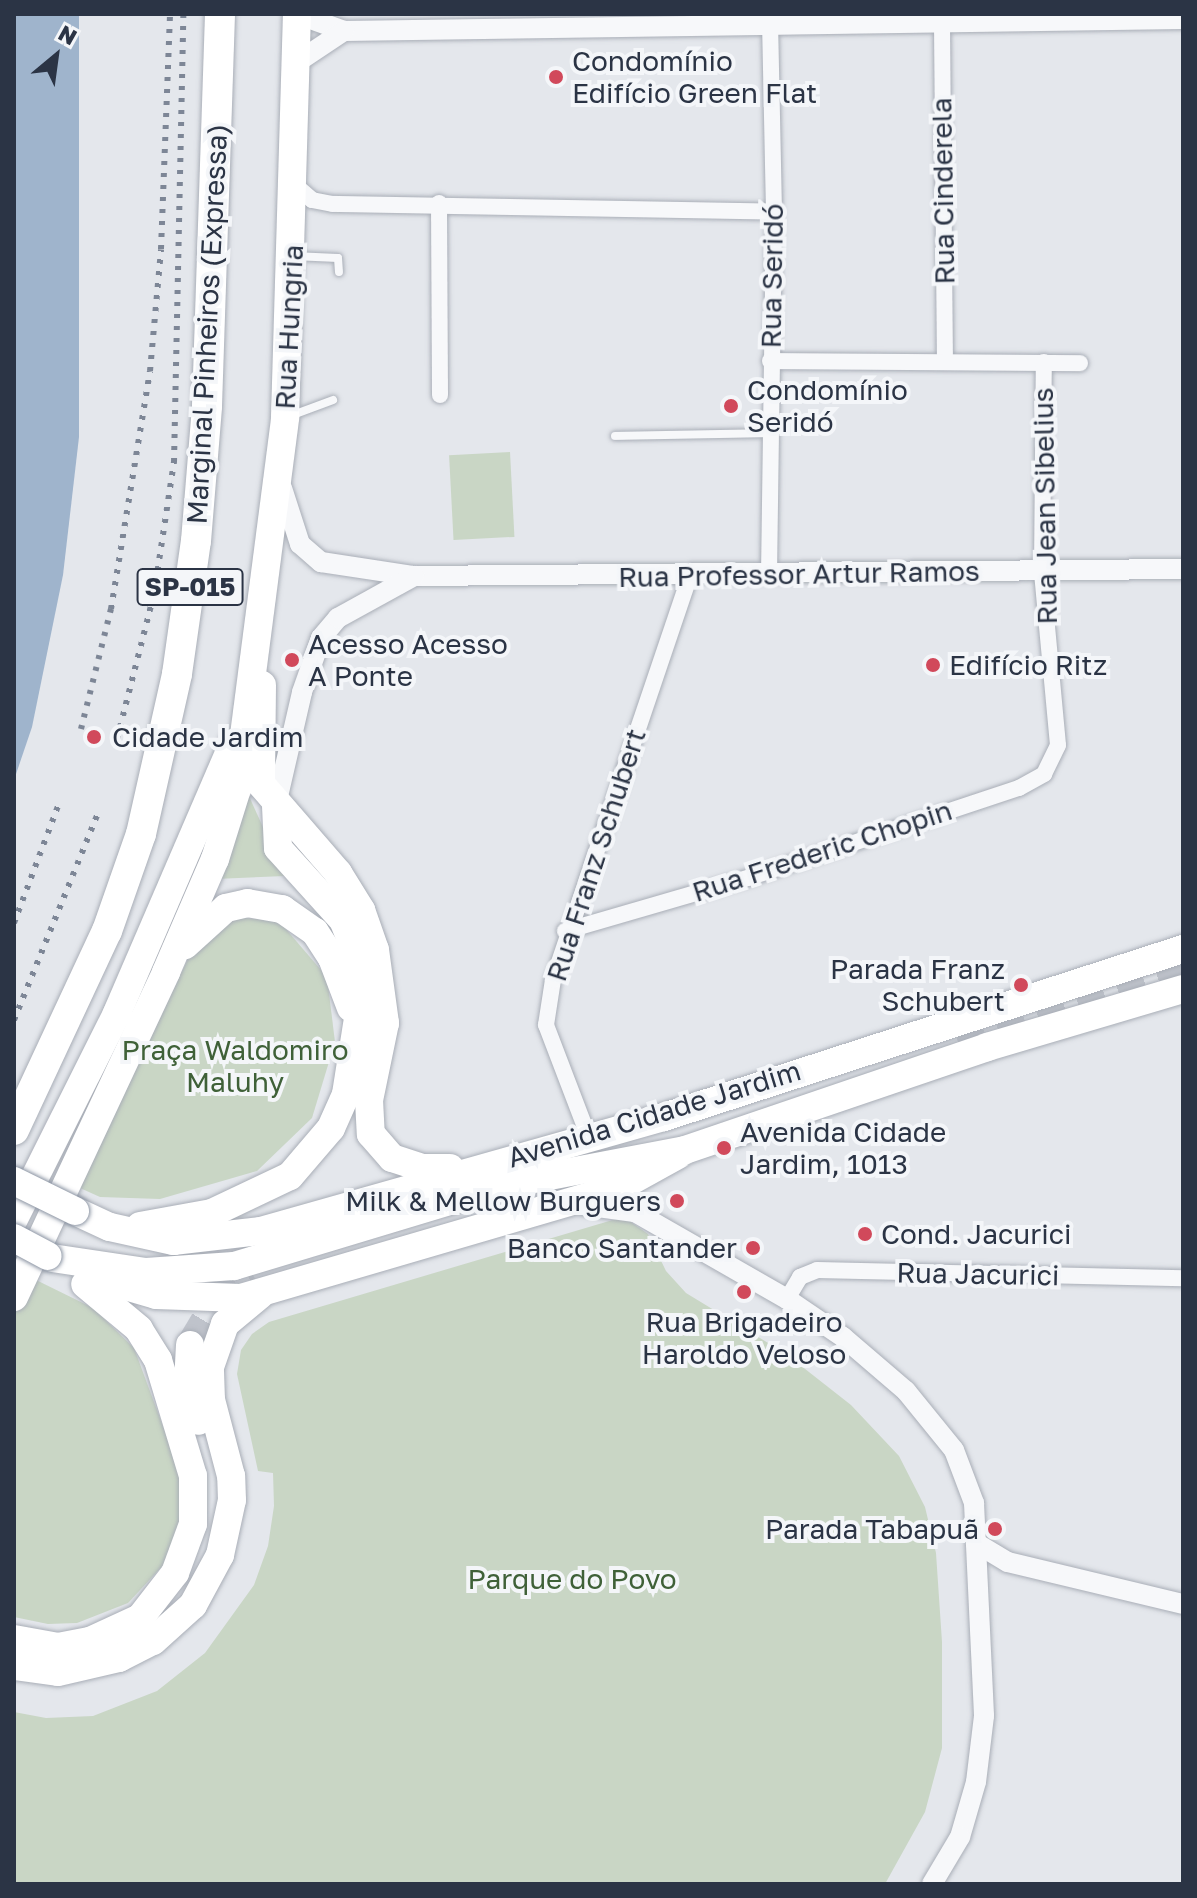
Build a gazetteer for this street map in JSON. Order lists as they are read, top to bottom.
{
  "streets": {
    "highway": [
      "Marginal Pinheiros (Expressa)",
      "Rua Hungria",
      "SP-015",
      "Avenida Cidade Jardim"
    ],
    "street": [
      "Rua Cinderela",
      "Rua Seridó",
      "Rua Jean Sibelius",
      "Rua Professor Artur Ramos",
      "Rua Frederic Chopin",
      "Rua Franz Schubert",
      "Rua Jacurici"
    ]
  },
  "crossings": [
    ["Rua Seridó", "Rua Professor Artur Ramos"],
    ["Rua Hungria", "Rua Professor Artur Ramos"],
    ["Rua Jean Sibelius", "Rua Professor Artur Ramos"],
    ["Rua Jean Sibelius", "Rua Frederic Chopin"],
    ["Rua Professor Artur Ramos", "Rua Franz Schubert"],
    ["Rua Frederic Chopin", "Rua Franz Schubert"],
    ["Rua Franz Schubert", "Avenida Cidade Jardim"]
  ],
  "parks": ["Praça Waldomiro Maluhy", "Parque do Povo"],
  "places": [
    "Condomínio Edifício Green Flat",
    "Condomínio Seridó",
    "Acesso Acesso A Ponte",
    "Edifício Ritz",
    "Cidade Jardim",
    "Parada Franz Schubert",
    "Avenida Cidade Jardim, 1013",
    "Milk & Mellow Burguers",
    "Cond. Jacurici",
    "Banco Santander",
    "Rua Brigadeiro Haroldo Veloso",
    "Parada Tabapuã"
  ],
  "north": "top right"
}
